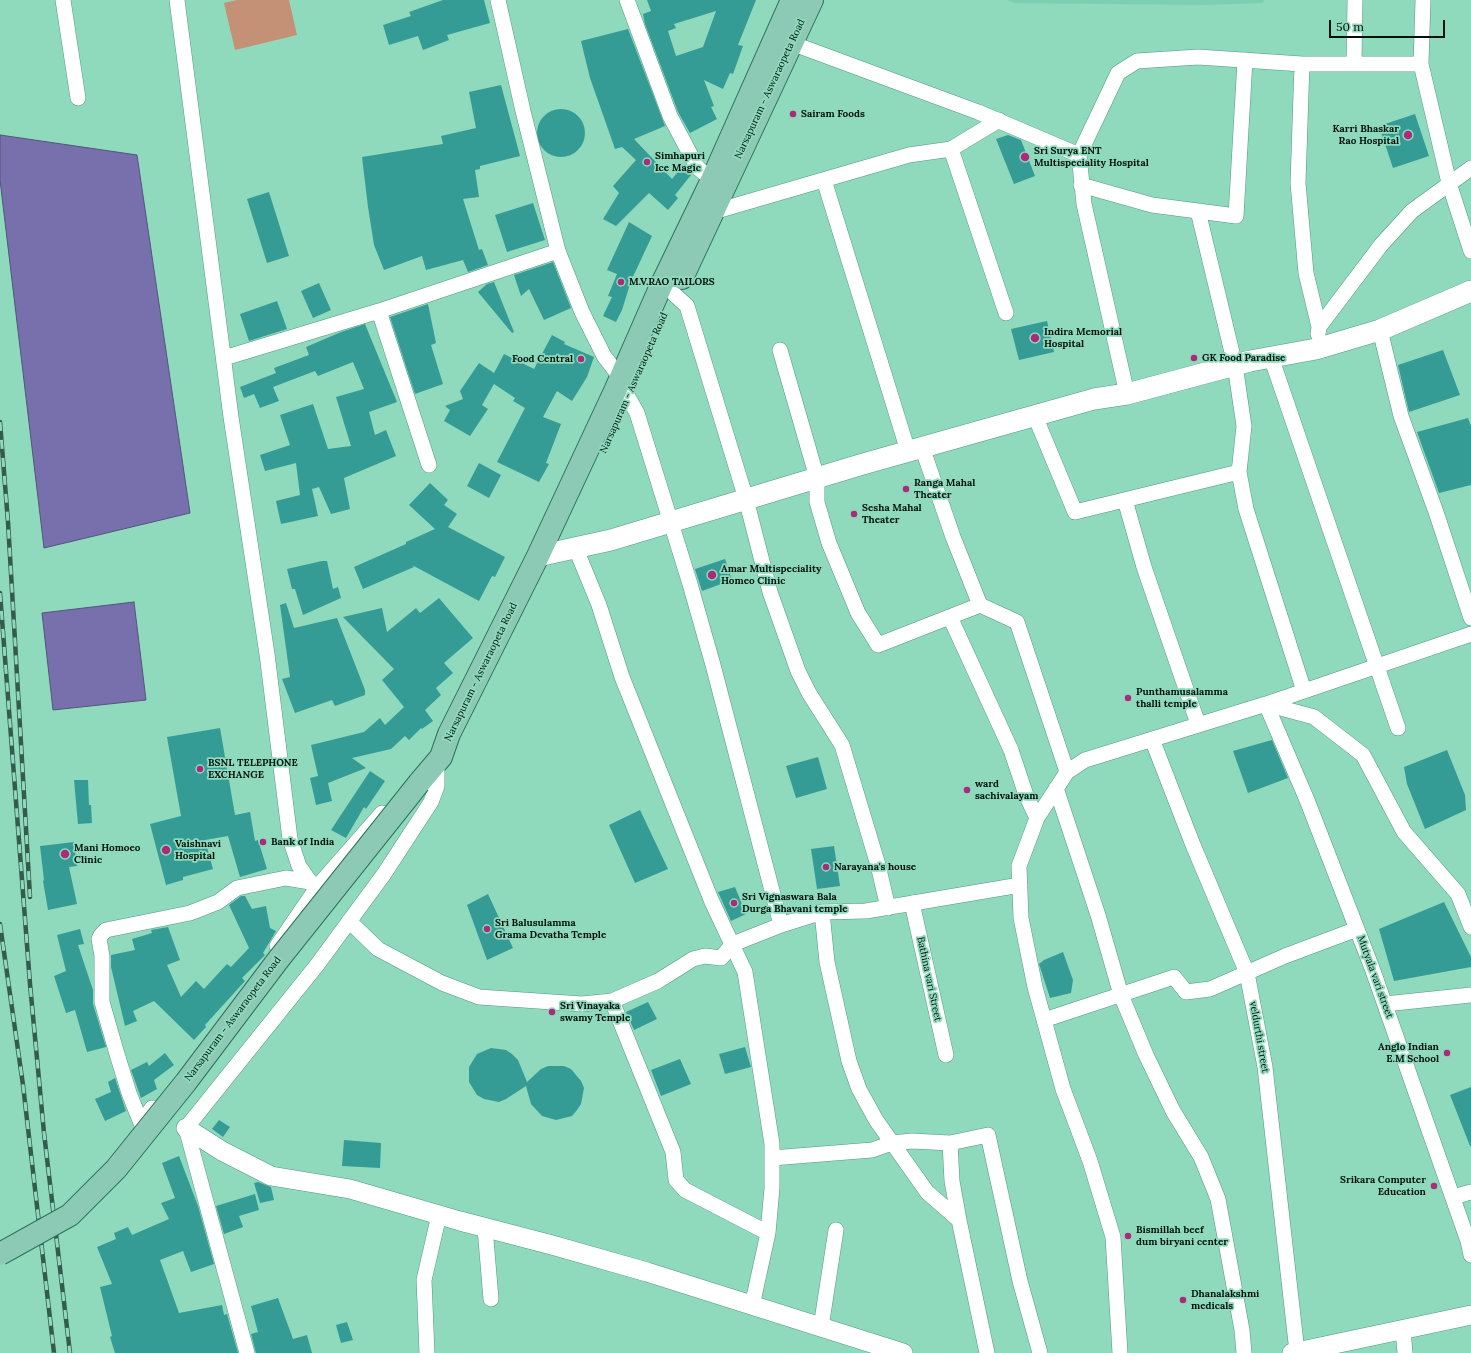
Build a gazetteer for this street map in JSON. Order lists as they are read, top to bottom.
{
  "streets": {
    "main road": ["Narsapuram - Aswaraopeta Road"],
    "street": ["Mutyala vari street", "Bathina vari Street", "veldurthi street"]
  },
  "places": [
    "Sairam Foods",
    "Karri Bhaskar Rao Hospital",
    "Sri Surya ENT Multispeciality Hospital",
    "Simhapuri Ice Magic",
    "M.V.RAO TAILORS",
    "Indira Memorial Hospital",
    "GK Food Paradise",
    "Food Central",
    "Ranga Mahal Theater",
    "Sesha Mahal Theater",
    "Amar Multispeciality Homeo Clinic",
    "Punthamusalamma thalli temple",
    "BSNL TELEPHONE EXCHANGE",
    "ward sachivalayam",
    "Bank of India",
    "Vaishnavi Hospital",
    "Mani Homoeo Clinic",
    "Narayana's house",
    "Sri Vignaswara Bala Durga Bhavani temple",
    "Sri Balusulamma Grama Devatha Temple",
    "Sri Vinayaka swamy Temple",
    "Anglo Indian E.M School",
    "Srikara Computer Education",
    "Bismillah beef dum biryani center",
    "Dhanalakshmi medicals"
  ],
  "scale_bar": "50 m"
}
